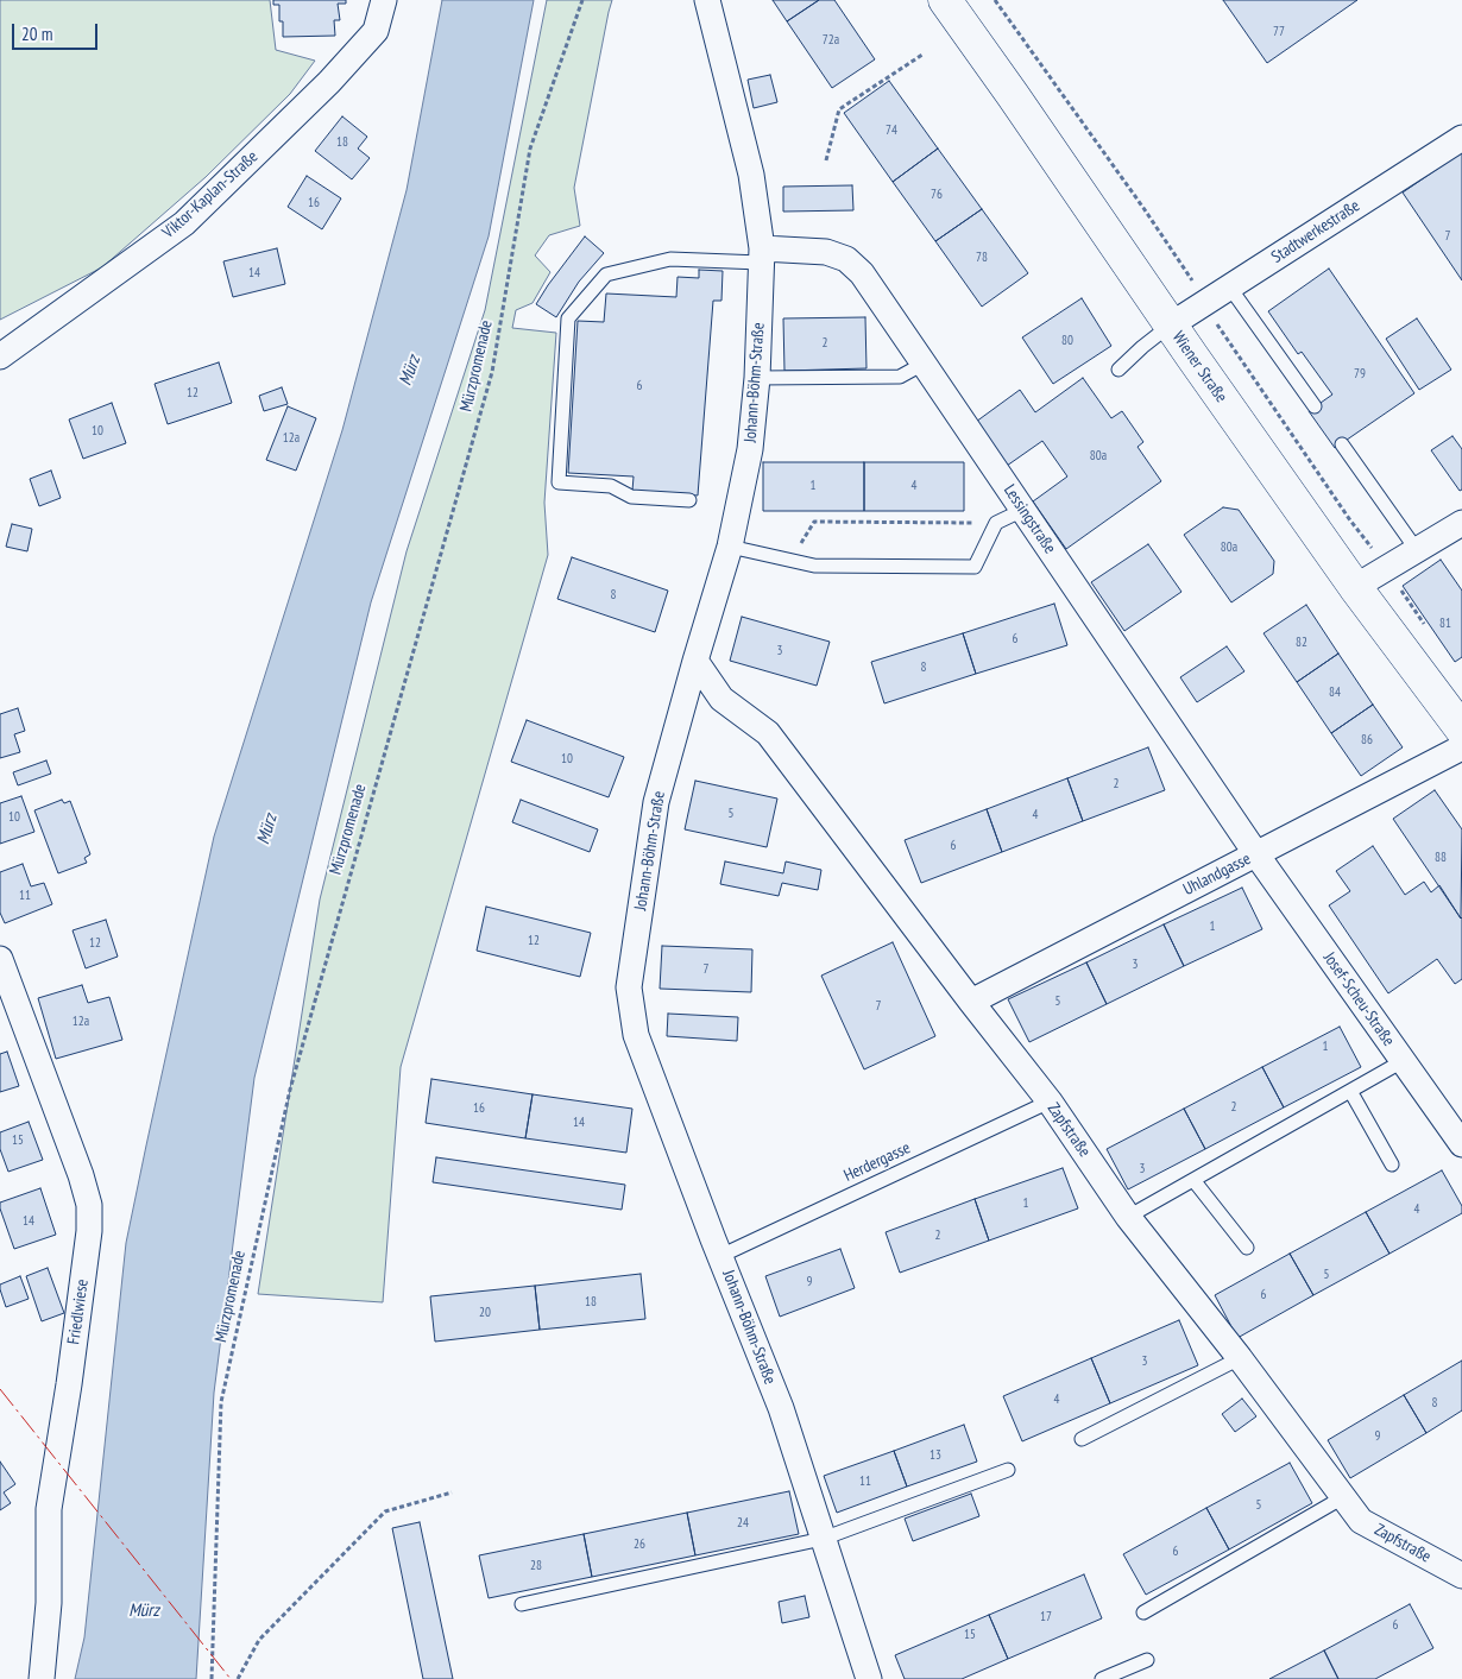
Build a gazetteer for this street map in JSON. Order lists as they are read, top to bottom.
{
  "streets": {
    "main road": ["Wiener Straße"],
    "street": [
      "Viktor-Kaplan-Straße",
      "Stadtwerkestraße",
      "Johann-Böhm-Straße",
      "Lessingstraße",
      "Uhlandgasse",
      "Josef-Scheu-Straße",
      "Zapfstraße",
      "Friedlwiese"
    ],
    "lane": ["Herdergasse"],
    "path": ["Mürzpromenade"]
  },
  "crossings": [
    ["Stadtwerkestraße", "Wiener Straße"],
    ["Johann-Böhm-Straße", "Lessingstraße"],
    ["Johann-Böhm-Straße", "Zapfstraße"],
    ["Johann-Böhm-Straße", "Herdergasse"],
    ["Lessingstraße", "Uhlandgasse"],
    ["Lessingstraße", "Josef-Scheu-Straße"],
    ["Uhlandgasse", "Josef-Scheu-Straße"],
    ["Uhlandgasse", "Zapfstraße"],
    ["Zapfstraße", "Herdergasse"]
  ],
  "water": ["Mürz"],
  "house_numbers": [
    "77",
    "72a",
    "74",
    "18",
    "76",
    "16",
    "7",
    "78",
    "14",
    "80",
    "2",
    "79",
    "6",
    "12",
    "10",
    "12a",
    "80a",
    "1",
    "4",
    "80a",
    "8",
    "81",
    "6",
    "82",
    "3",
    "8",
    "84",
    "86",
    "10",
    "2",
    "5",
    "4",
    "10",
    "6",
    "88",
    "11",
    "1",
    "12",
    "12",
    "3",
    "7",
    "5",
    "7",
    "12a",
    "1",
    "2",
    "16",
    "14",
    "15",
    "3",
    "1",
    "4",
    "14",
    "2",
    "5",
    "9",
    "6",
    "18",
    "20",
    "3",
    "4",
    "8",
    "9",
    "13",
    "11",
    "5",
    "24",
    "26",
    "6",
    "28",
    "17",
    "6",
    "15"
  ],
  "scale_bar": "20 m"
}
